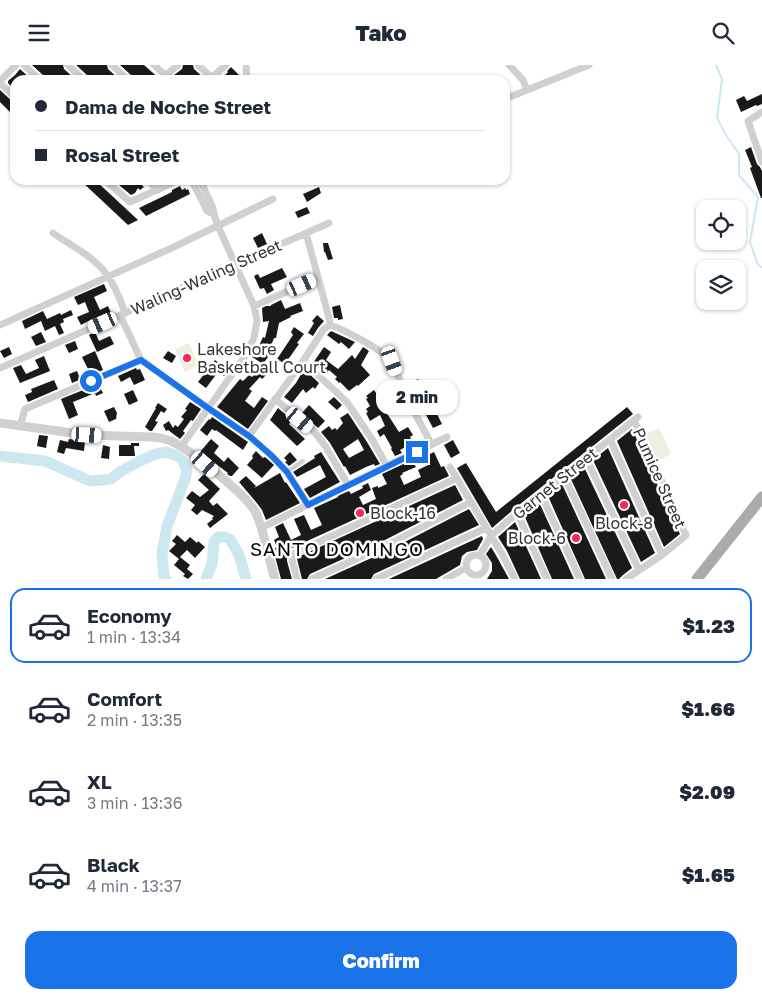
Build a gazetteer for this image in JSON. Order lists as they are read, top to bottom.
{
  "streets": {
    "street": ["Waling-Waling Street", "Pumice Street", "Garnet Street"]
  },
  "crossings": [
    ["Pumice Street", "Garnet Street"]
  ],
  "districts": ["SANTO DOMINGO"],
  "places": [
    "Lakeshore Basketball Court",
    "Block-8",
    "Block-16",
    "Block-6"
  ],
  "page": {
    "header": "Tako",
    "banner": ["Dama de Noche Street", "Rosal Street"],
    "bubble": "2 min",
    "list": [
      {
        "name": "Economy",
        "note": "1 min · 13:34",
        "value": "$1.23"
      },
      {
        "name": "Comfort",
        "note": "2 min · 13:35",
        "value": "$1.66"
      },
      {
        "name": "XL",
        "note": "3 min · 13:36",
        "value": "$2.09"
      },
      {
        "name": "Black",
        "note": "4 min · 13:37",
        "value": "$1.65"
      }
    ],
    "buttons": "Confirm"
  }
}
